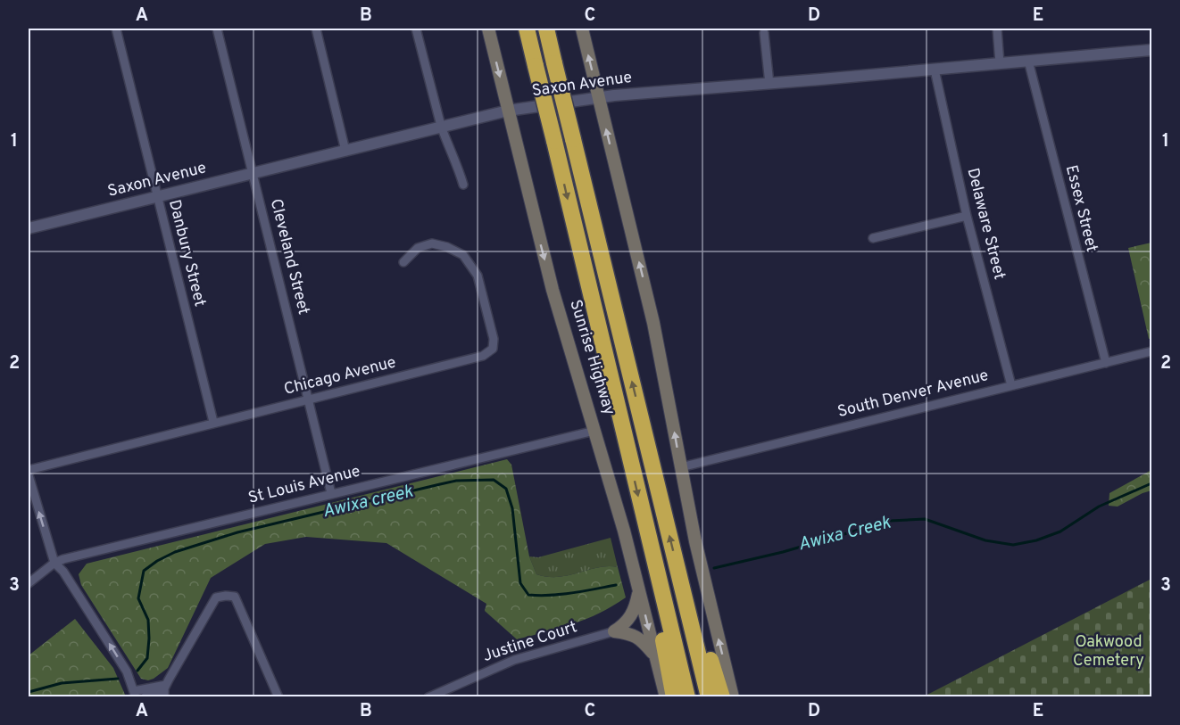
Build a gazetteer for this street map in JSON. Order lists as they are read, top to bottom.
{
  "streets": {
    "highway": ["Sunrise Highway"],
    "street": [
      "Saxon Avenue",
      "Essex Street",
      "Delaware Street",
      "Danbury Street",
      "Cleveland Street",
      "Chicago Avenue",
      "South Denver Avenue",
      "St Louis Avenue",
      "Justine Court"
    ]
  },
  "crossings": [
    ["Saxon Avenue", "Essex Street"],
    ["Saxon Avenue", "Delaware Street"],
    ["Saxon Avenue", "Danbury Street"],
    ["Saxon Avenue", "Cleveland Street"],
    ["Saxon Avenue", "Sunrise Highway"],
    ["Essex Street", "South Denver Avenue"],
    ["Delaware Street", "South Denver Avenue"],
    ["Danbury Street", "Chicago Avenue"],
    ["Cleveland Street", "Chicago Avenue"],
    ["Cleveland Street", "St Louis Avenue"],
    ["Sunrise Highway", "St Louis Avenue"]
  ],
  "water": ["Awixa creek", "Awixa Creek"],
  "parks": ["Oakwood Cemetery"],
  "grid": {
    "columns": [
      "A",
      "B",
      "C",
      "D",
      "E"
    ],
    "rows": ["1", "2", "3"]
  }
}
